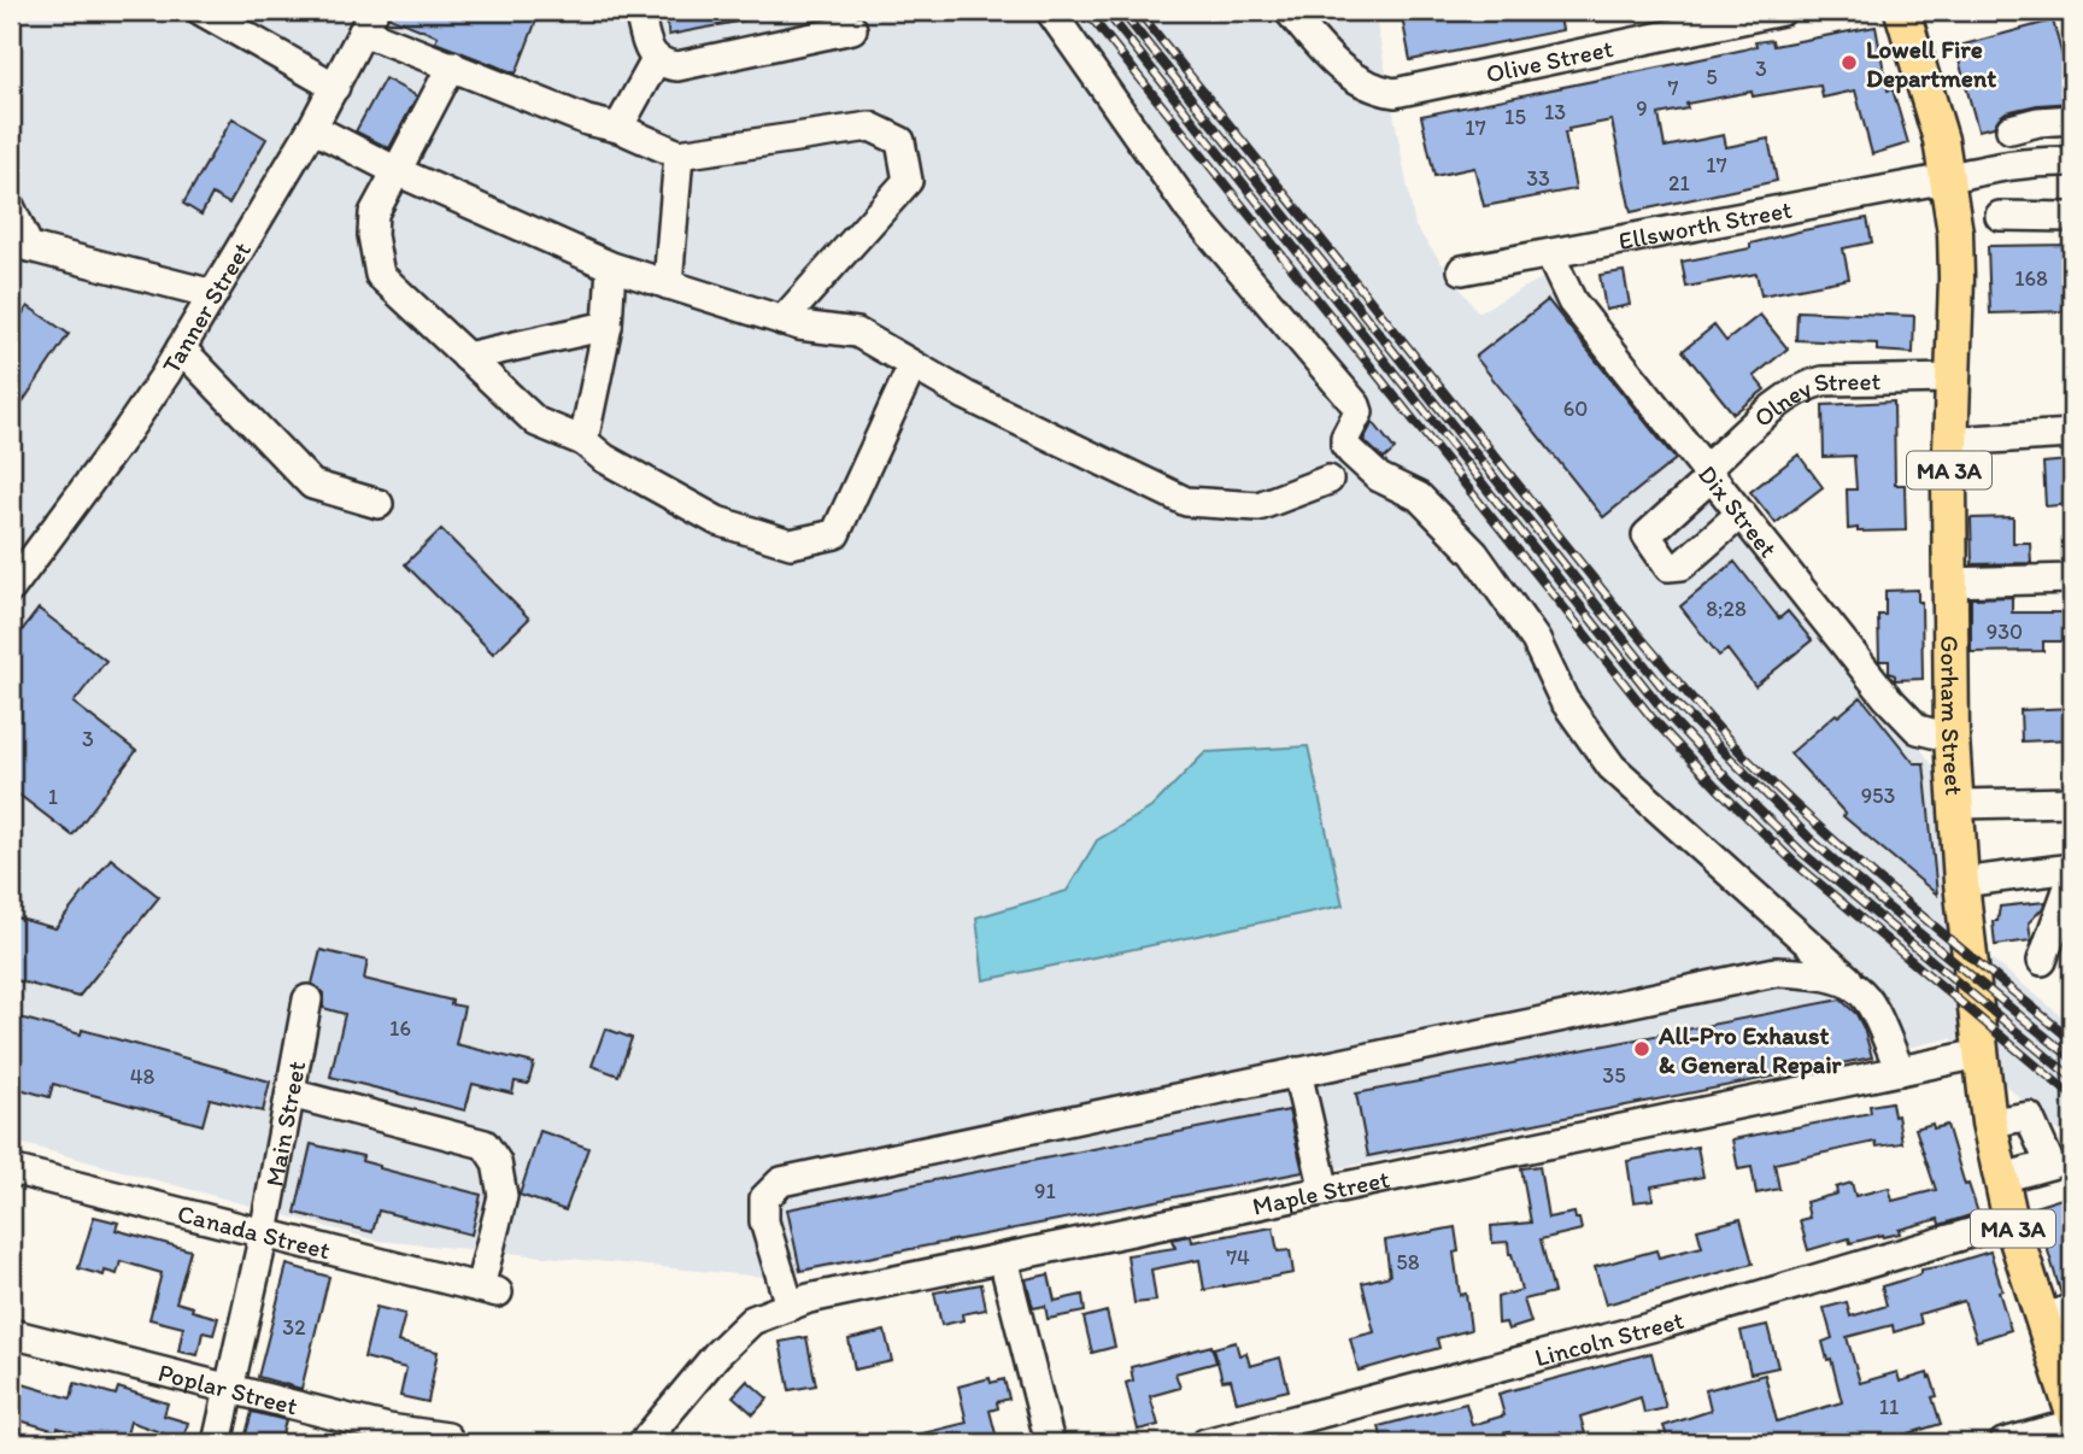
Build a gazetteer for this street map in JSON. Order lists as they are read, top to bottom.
{
  "streets": {
    "main road": ["MA 3A", "Gorham Street"],
    "street": [
      "Olive Street",
      "Ellsworth Street",
      "Tanner Street",
      "Olney Street",
      "Dix Street",
      "Main Street",
      "Maple Street",
      "Canada Street",
      "Lincoln Street",
      "Poplar Street"
    ]
  },
  "crossings": [
    ["Ellsworth Street", "Dix Street"],
    ["Ellsworth Street", "Gorham Street"],
    ["Olney Street", "Dix Street"],
    ["Olney Street", "Gorham Street"],
    ["Dix Street", "Gorham Street"],
    ["Gorham Street", "Maple Street"],
    ["Gorham Street", "Lincoln Street"],
    ["Main Street", "Canada Street"],
    ["Main Street", "Poplar Street"]
  ],
  "places": ["Lowell Fire Department", "All-Pro Exhaust & General Repair"],
  "house_numbers": [
    "3",
    "5",
    "7",
    "9",
    "13",
    "15",
    "17",
    "17",
    "33",
    "21",
    "168",
    "60",
    "8;28",
    "930",
    "3",
    "953",
    "1",
    "16",
    "35",
    "48",
    "91",
    "74",
    "58",
    "32",
    "11"
  ]
}
